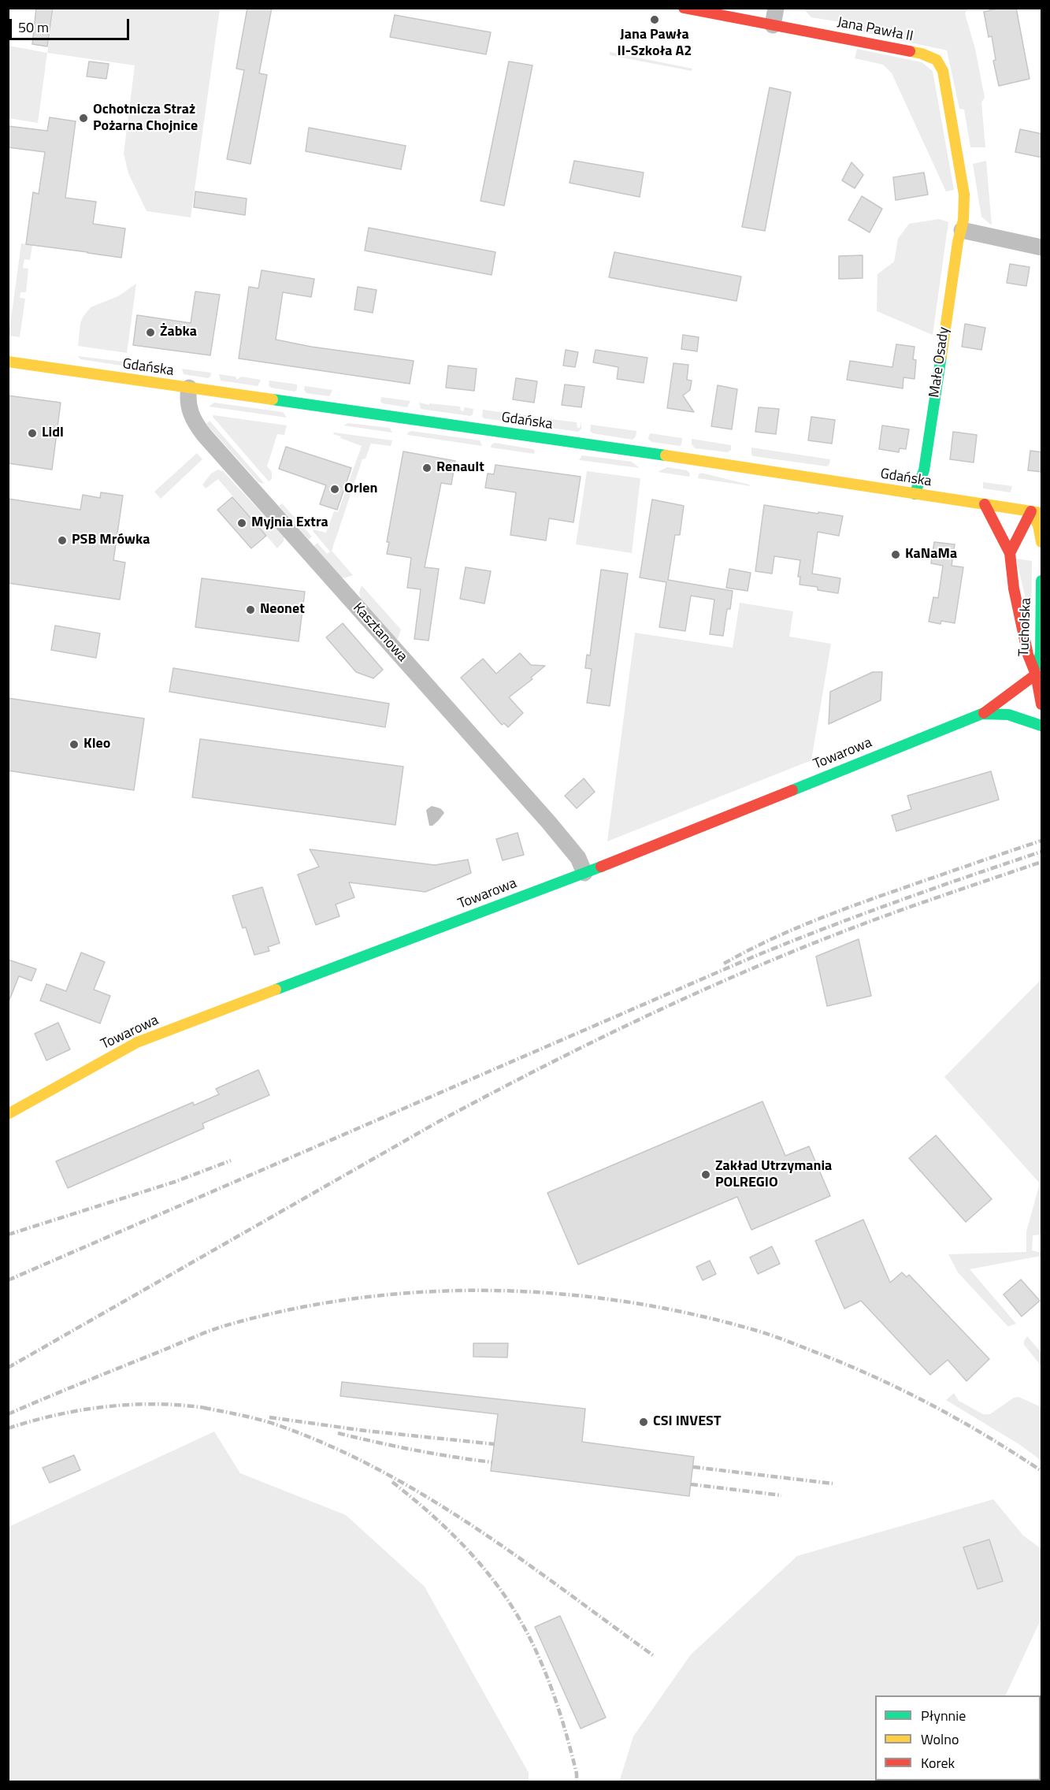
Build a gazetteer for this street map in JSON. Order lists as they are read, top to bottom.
{
  "streets": {
    "street": [
      "Jana Pawła II",
      "Małe Osady",
      "Gdańska",
      "Tucholska",
      "Kasztanowa",
      "Towarowa"
    ]
  },
  "crossings": [
    ["Jana Pawła II", "Małe Osady"],
    ["Małe Osady", "Gdańska"],
    ["Gdańska", "Tucholska"],
    ["Gdańska", "Kasztanowa"],
    ["Tucholska", "Towarowa"],
    ["Kasztanowa", "Towarowa"]
  ],
  "places": [
    "Jana Pawła II-Szkoła A2",
    "Ochotnicza Straż Pożarna Chojnice",
    "Żabka",
    "Lidl",
    "Renault",
    "Orlen",
    "Myjnia Extra",
    "PSB Mrówka",
    "KaNaMa",
    "Neonet",
    "Kleo",
    "Zakład Utrzymania POLREGIO",
    "CSI INVEST"
  ],
  "legend": ["Płynnie", "Wolno", "Korek"],
  "scale_bar": "50 m"
}
